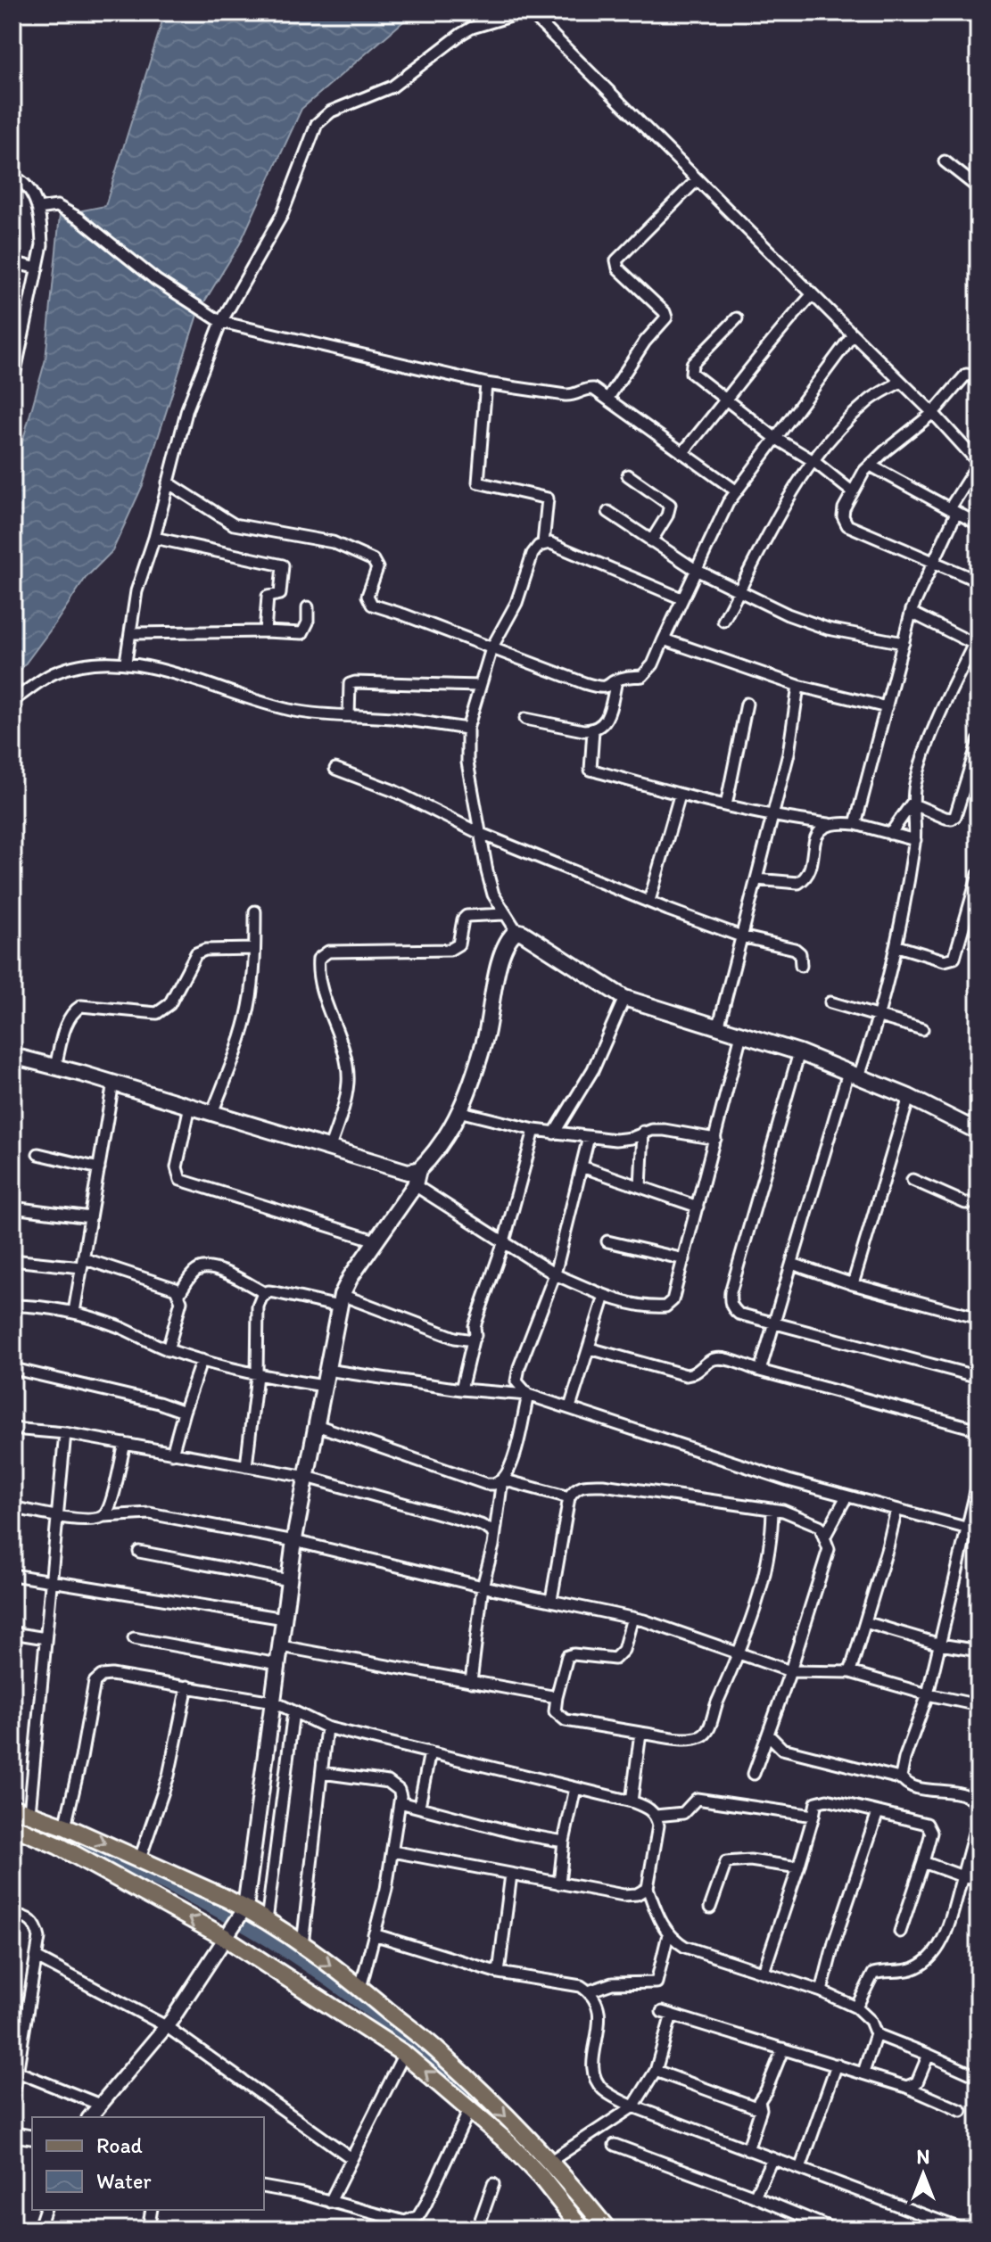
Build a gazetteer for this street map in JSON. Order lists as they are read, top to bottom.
{
  "legend": ["Road", "Water"],
  "north": "top"
}
